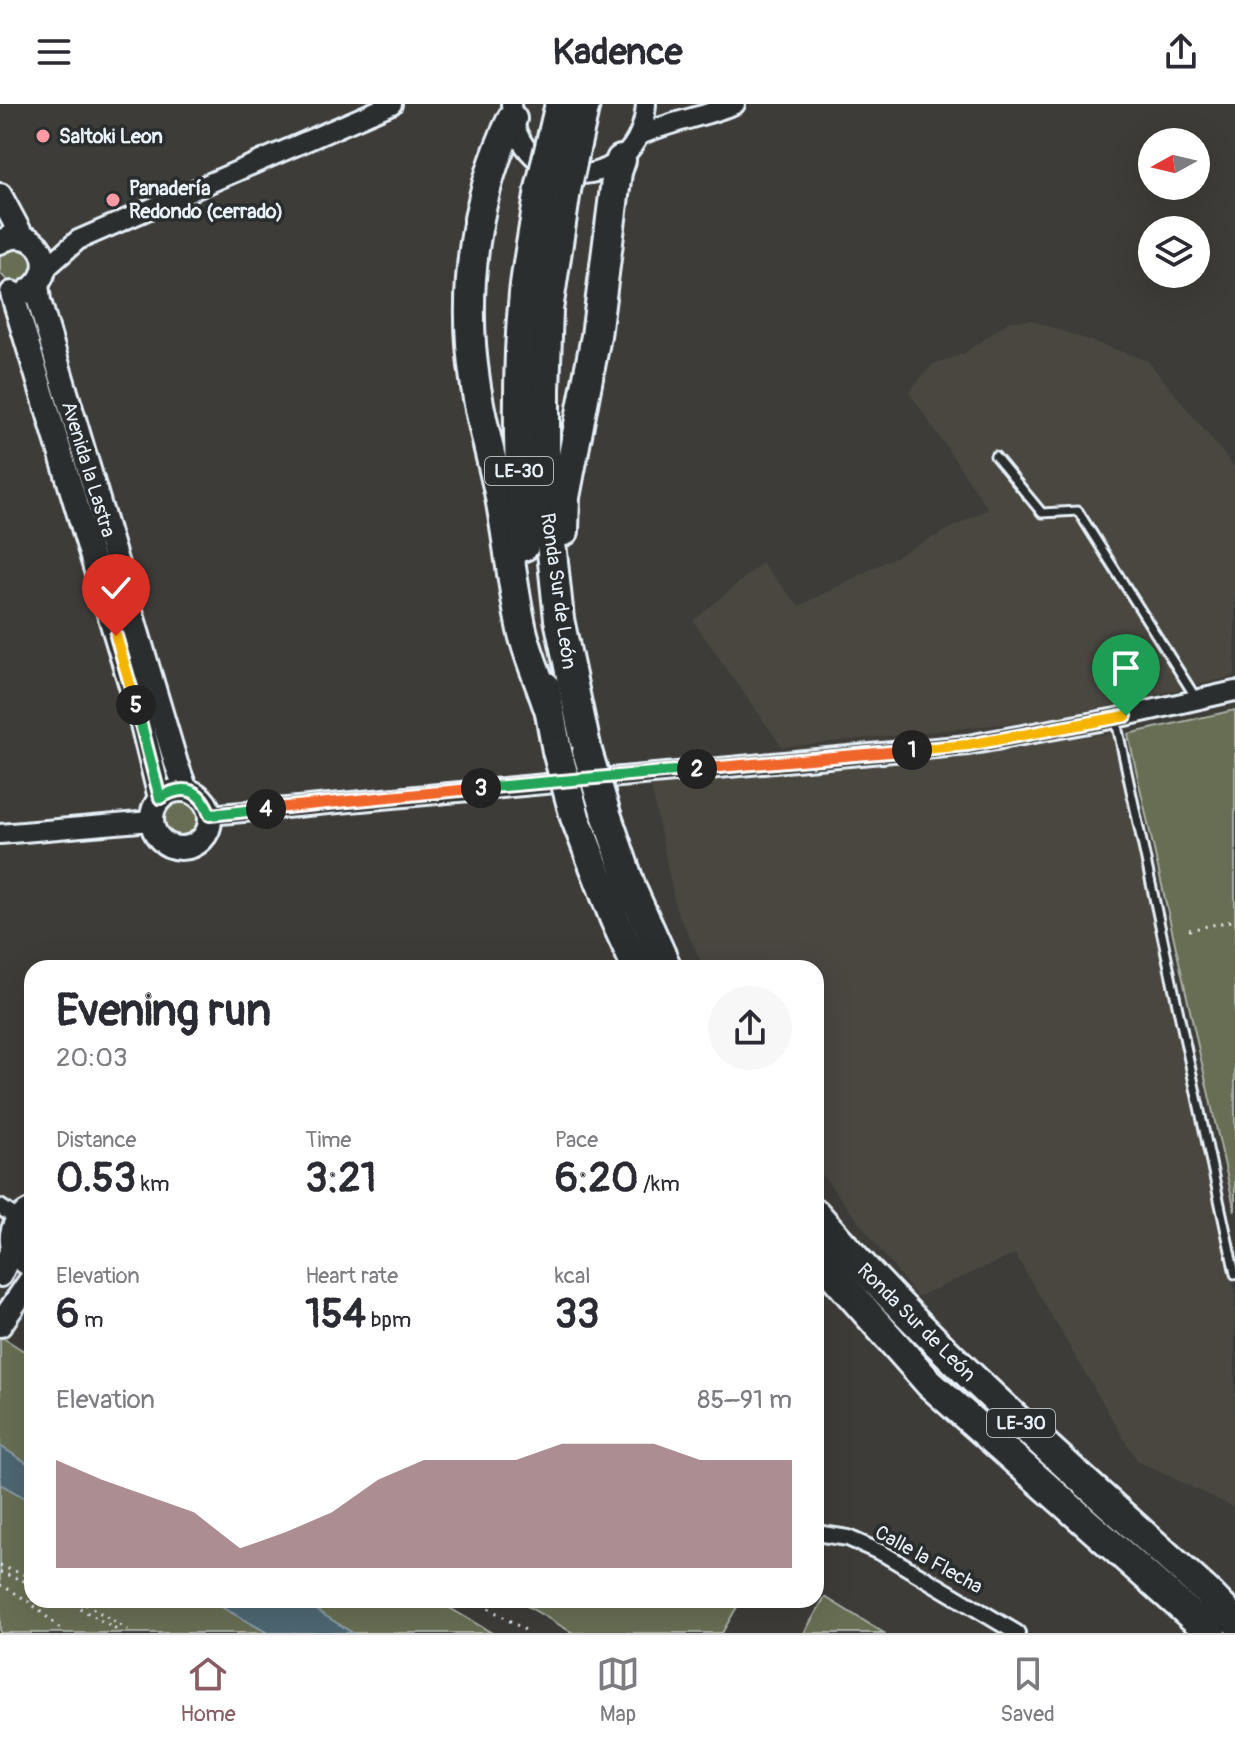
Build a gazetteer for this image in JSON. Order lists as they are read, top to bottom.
{
  "streets": {
    "highway": ["LE-30", "Ronda Sur de León"],
    "main road": ["Avenida la Lastra"],
    "street": ["Calle la Flecha"]
  },
  "places": ["Saltoki Leon", "Panadería Redondo (cerrado)"],
  "north": "left",
  "page": {
    "header": "Kadence",
    "pins": [
      "5",
      "1",
      "2",
      "3",
      "4"
    ],
    "heading": ["Evening run", "20:03"],
    "stats": [
      ["Distance", "0.53 km"],
      ["Time", "3:21"],
      ["Pace", "6:20 /km"],
      ["Elevation", "6 m"],
      ["Heart rate", "154 bpm"],
      ["kcal", "33"]
    ],
    "chart": ["Elevation", "85–91 m"],
    "tabs": ["Home", "Map", "Saved"]
  }
}
